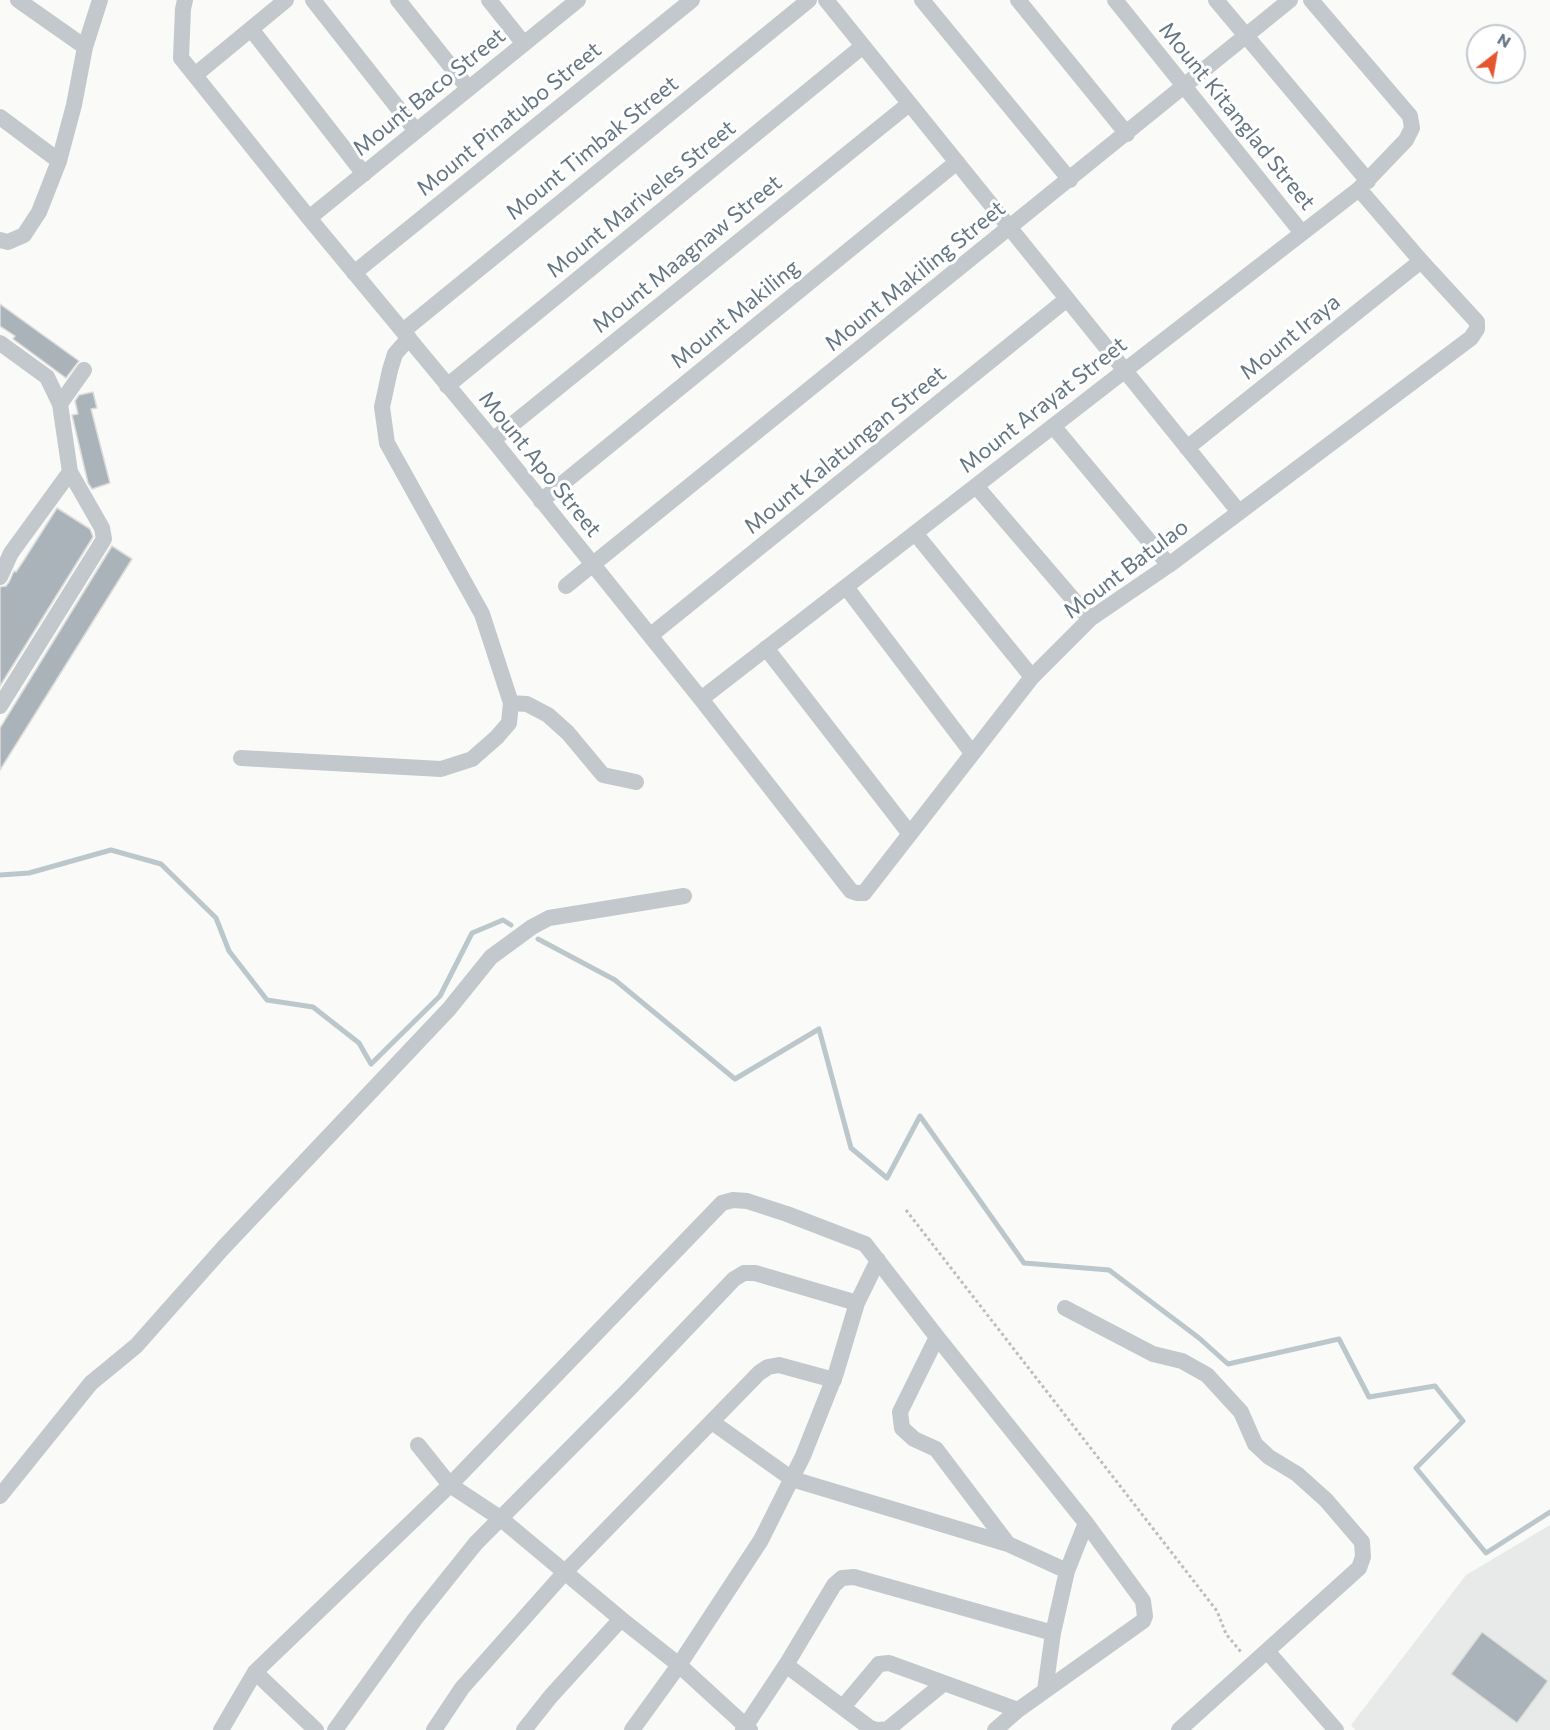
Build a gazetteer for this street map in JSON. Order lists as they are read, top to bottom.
{
  "streets": {
    "street": [
      "Mount Baco Street",
      "Mount Kitanglad Street",
      "Mount Pinatubo Street",
      "Mount Timbak Street",
      "Mount Mariveles Street",
      "Mount Maagnaw Street",
      "Mount Makiling Street",
      "Mount Makiling",
      "Mount Iraya",
      "Mount Arayat Street",
      "Mount Kalatungan Street",
      "Mount Apo Street",
      "Mount Batulao"
    ]
  },
  "crossings": [
    ["Mount Baco Street", "Mount Apo Street"],
    ["Mount Kitanglad Street", "Mount Makiling Street"],
    ["Mount Kitanglad Street", "Mount Arayat Street"],
    ["Mount Pinatubo Street", "Mount Apo Street"],
    ["Mount Timbak Street", "Mount Apo Street"],
    ["Mount Mariveles Street", "Mount Apo Street"],
    ["Mount Maagnaw Street", "Mount Apo Street"],
    ["Mount Makiling Street", "Mount Apo Street"],
    ["Mount Makiling", "Mount Apo Street"],
    ["Mount Iraya", "Mount Batulao"],
    ["Mount Arayat Street", "Mount Apo Street"],
    ["Mount Kalatungan Street", "Mount Apo Street"],
    ["Mount Apo Street", "Mount Batulao"]
  ],
  "north": "top right"
}
